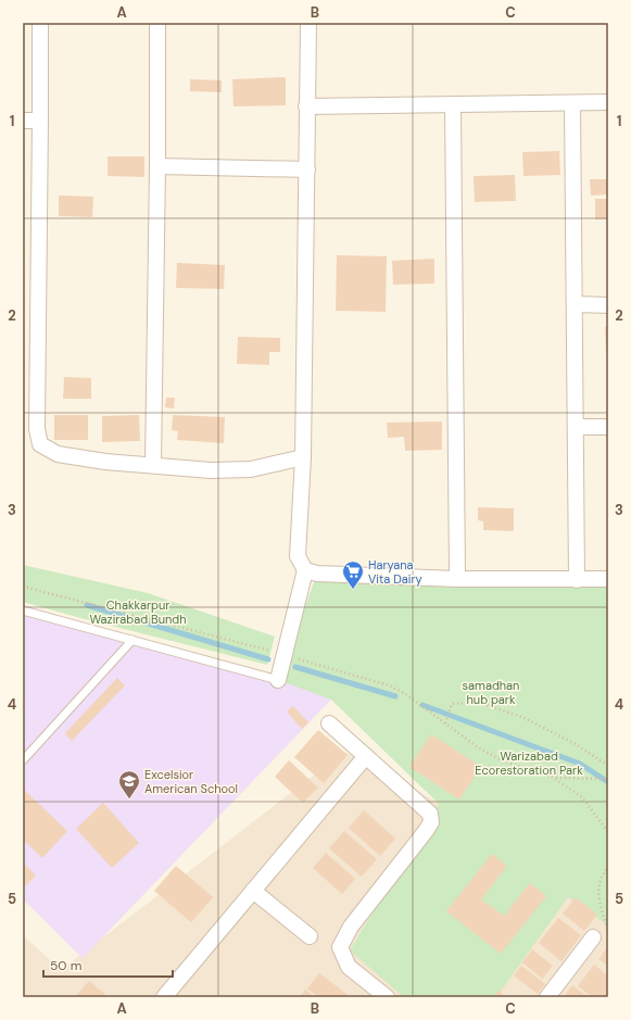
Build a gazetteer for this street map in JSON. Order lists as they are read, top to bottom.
{
  "parks": ["Chakkarpur Wazirabad Bundh", "samadhan hub park", "Warizabad Ecorestoration Park"],
  "places": {
    "supermarket": ["Haryana Vita Dairy"],
    "school or university": ["Excelsior American School"]
  },
  "scale_bar": "50 m",
  "grid": {
    "columns": ["A", "B", "C"],
    "rows": [
      "1",
      "2",
      "3",
      "4",
      "5"
    ]
  }
}
